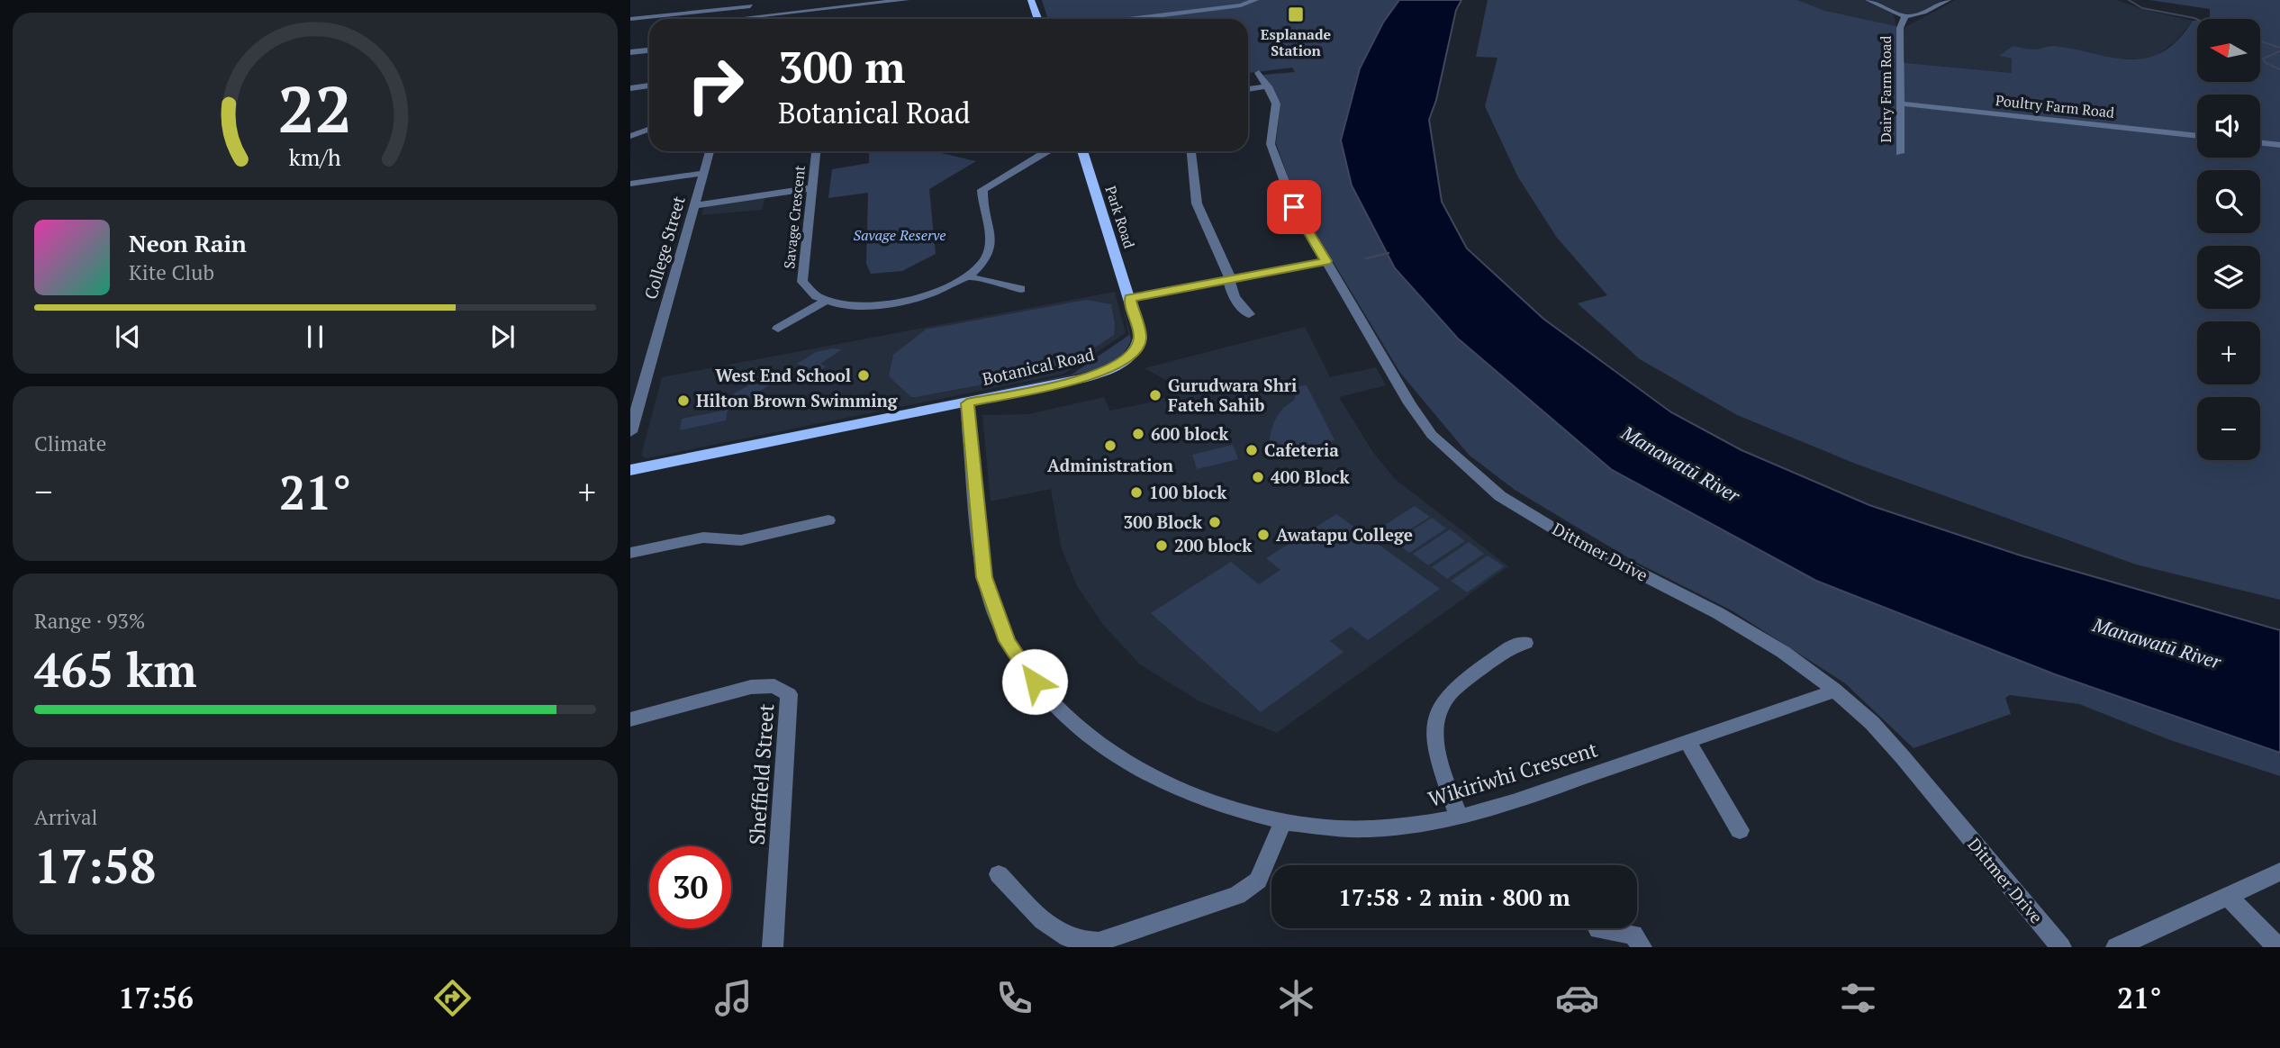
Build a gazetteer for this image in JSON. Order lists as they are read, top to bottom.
{
  "streets": {
    "main road": ["Park Road", "Botanical Road"],
    "street": [
      "Dairy Farm Road",
      "Poultry Farm Road",
      "Savage Crescent",
      "College Street",
      "Dittmer Drive",
      "Sheffield Street",
      "Wikiriwhi Crescent"
    ]
  },
  "crossings": [
    ["Dairy Farm Road", "Poultry Farm Road"],
    ["Park Road", "Botanical Road"],
    ["Botanical Road", "Wikiriwhi Crescent"],
    ["Dittmer Drive", "Wikiriwhi Crescent"]
  ],
  "water": ["Manawatū River"],
  "parks": ["Savage Reserve"],
  "places": {
    "transit": ["Esplanade Station"],
    "other": [
      "West End School",
      "Gurudwara Shri Fateh Sahib",
      "Hilton Brown Swimming",
      "600 block",
      "Administration",
      "Cafeteria",
      "400 Block",
      "100 block",
      "300 Block",
      "Awatapu College",
      "200 block"
    ]
  },
  "north": "left",
  "page": {
    "map_buttons": ["+", "−"],
    "turn": ["300 m", "Botanical Road"],
    "song": ["Neon Rain", "Kite Club"],
    "tile": [
      "Climate",
      ["Range · 93%", "465 km"],
      ["Arrival", "17:58"]
    ],
    "heat": ["−", "21°", "+"],
    "limit": "30",
    "trip": "17:58 · 2 min · 800 m",
    "tabs": ["17:56", "21°"],
    "gauge": ["22", "km/h"]
  }
}
